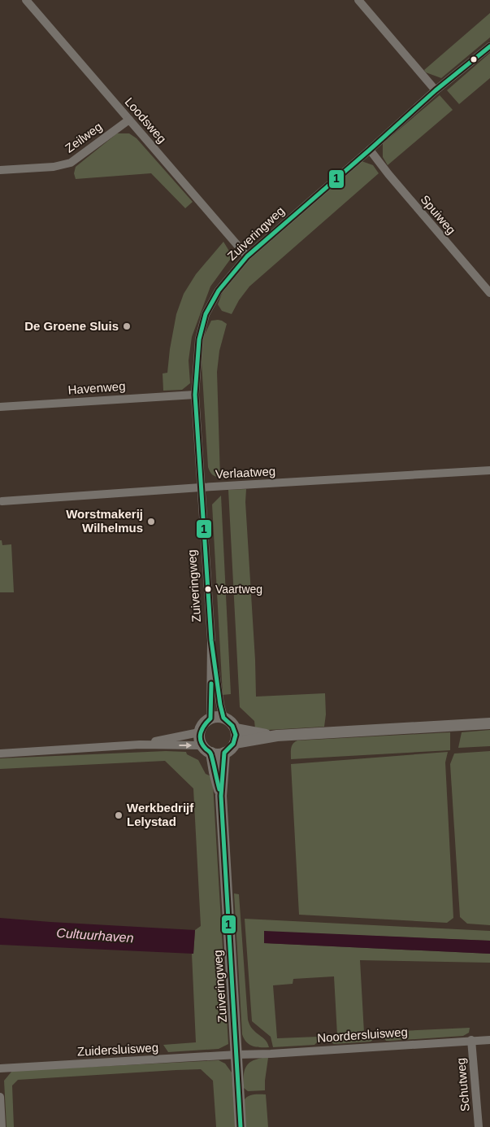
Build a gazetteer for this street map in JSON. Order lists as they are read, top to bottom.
{
  "streets": {
    "street": [
      "Loodsweg",
      "Zeilweg",
      "Spuiweg",
      "Zuiveringweg",
      "Havenweg",
      "Verlaatweg",
      "Noordersluisweg",
      "Zuidersluisweg",
      "Schutweg"
    ]
  },
  "crossings": [
    ["Loodsweg", "Zeilweg"],
    ["Loodsweg", "Zuiveringweg"],
    ["Spuiweg", "Zuiveringweg"],
    ["Zuiveringweg", "Havenweg"],
    ["Zuiveringweg", "Verlaatweg"],
    ["Zuiveringweg", "Noordersluisweg"],
    ["Zuiveringweg", "Zuidersluisweg"],
    ["Noordersluisweg", "Zuidersluisweg"],
    ["Noordersluisweg", "Schutweg"]
  ],
  "water": ["Cultuurhaven"],
  "places": [
    "De Groene Sluis",
    "Worstmakerij Wilhelmus",
    "Vaartweg",
    "Werkbedrijf Lelystad"
  ],
  "lines": ["transit line 1"]
}
